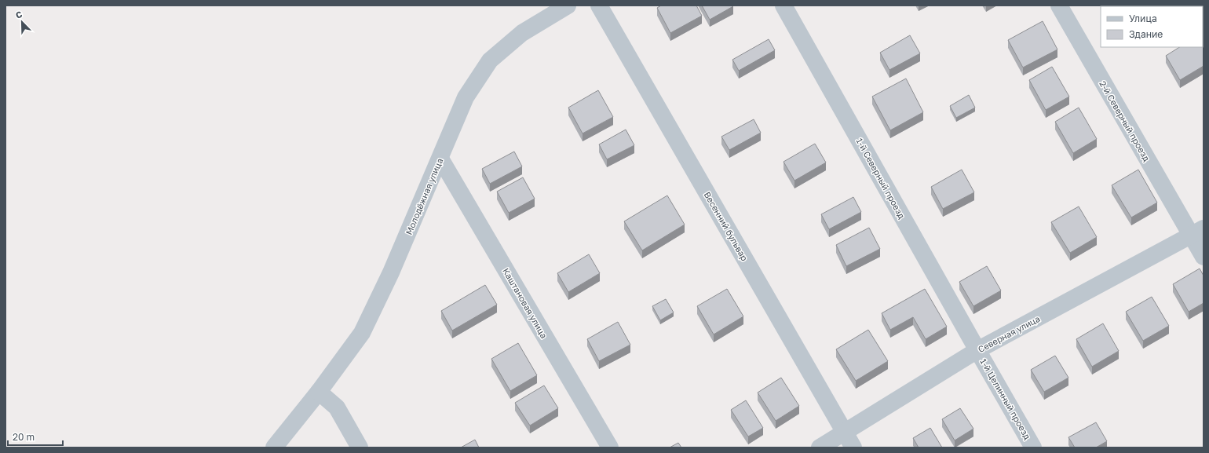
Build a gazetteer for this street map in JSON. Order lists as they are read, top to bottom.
{
  "streets": {
    "street": [
      "2-й Северный проезд",
      "1-й Северный проезд",
      "Молодёжная улица",
      "Весенний бульвар",
      "Каштановая улица",
      "Северная улица",
      "1-й Целинный проезд"
    ]
  },
  "crossings": [
    ["2-й Северный проезд", "Северная улица"],
    ["1-й Северный проезд", "Северная улица"],
    ["1-й Северный проезд", "1-й Целинный проезд"],
    ["Молодёжная улица", "Каштановая улица"],
    ["Весенний бульвар", "Северная улица"],
    ["Северная улица", "1-й Целинный проезд"]
  ],
  "legend": ["Улица", "Здание"],
  "scale_bar": "20 m",
  "north": "top left"
}
